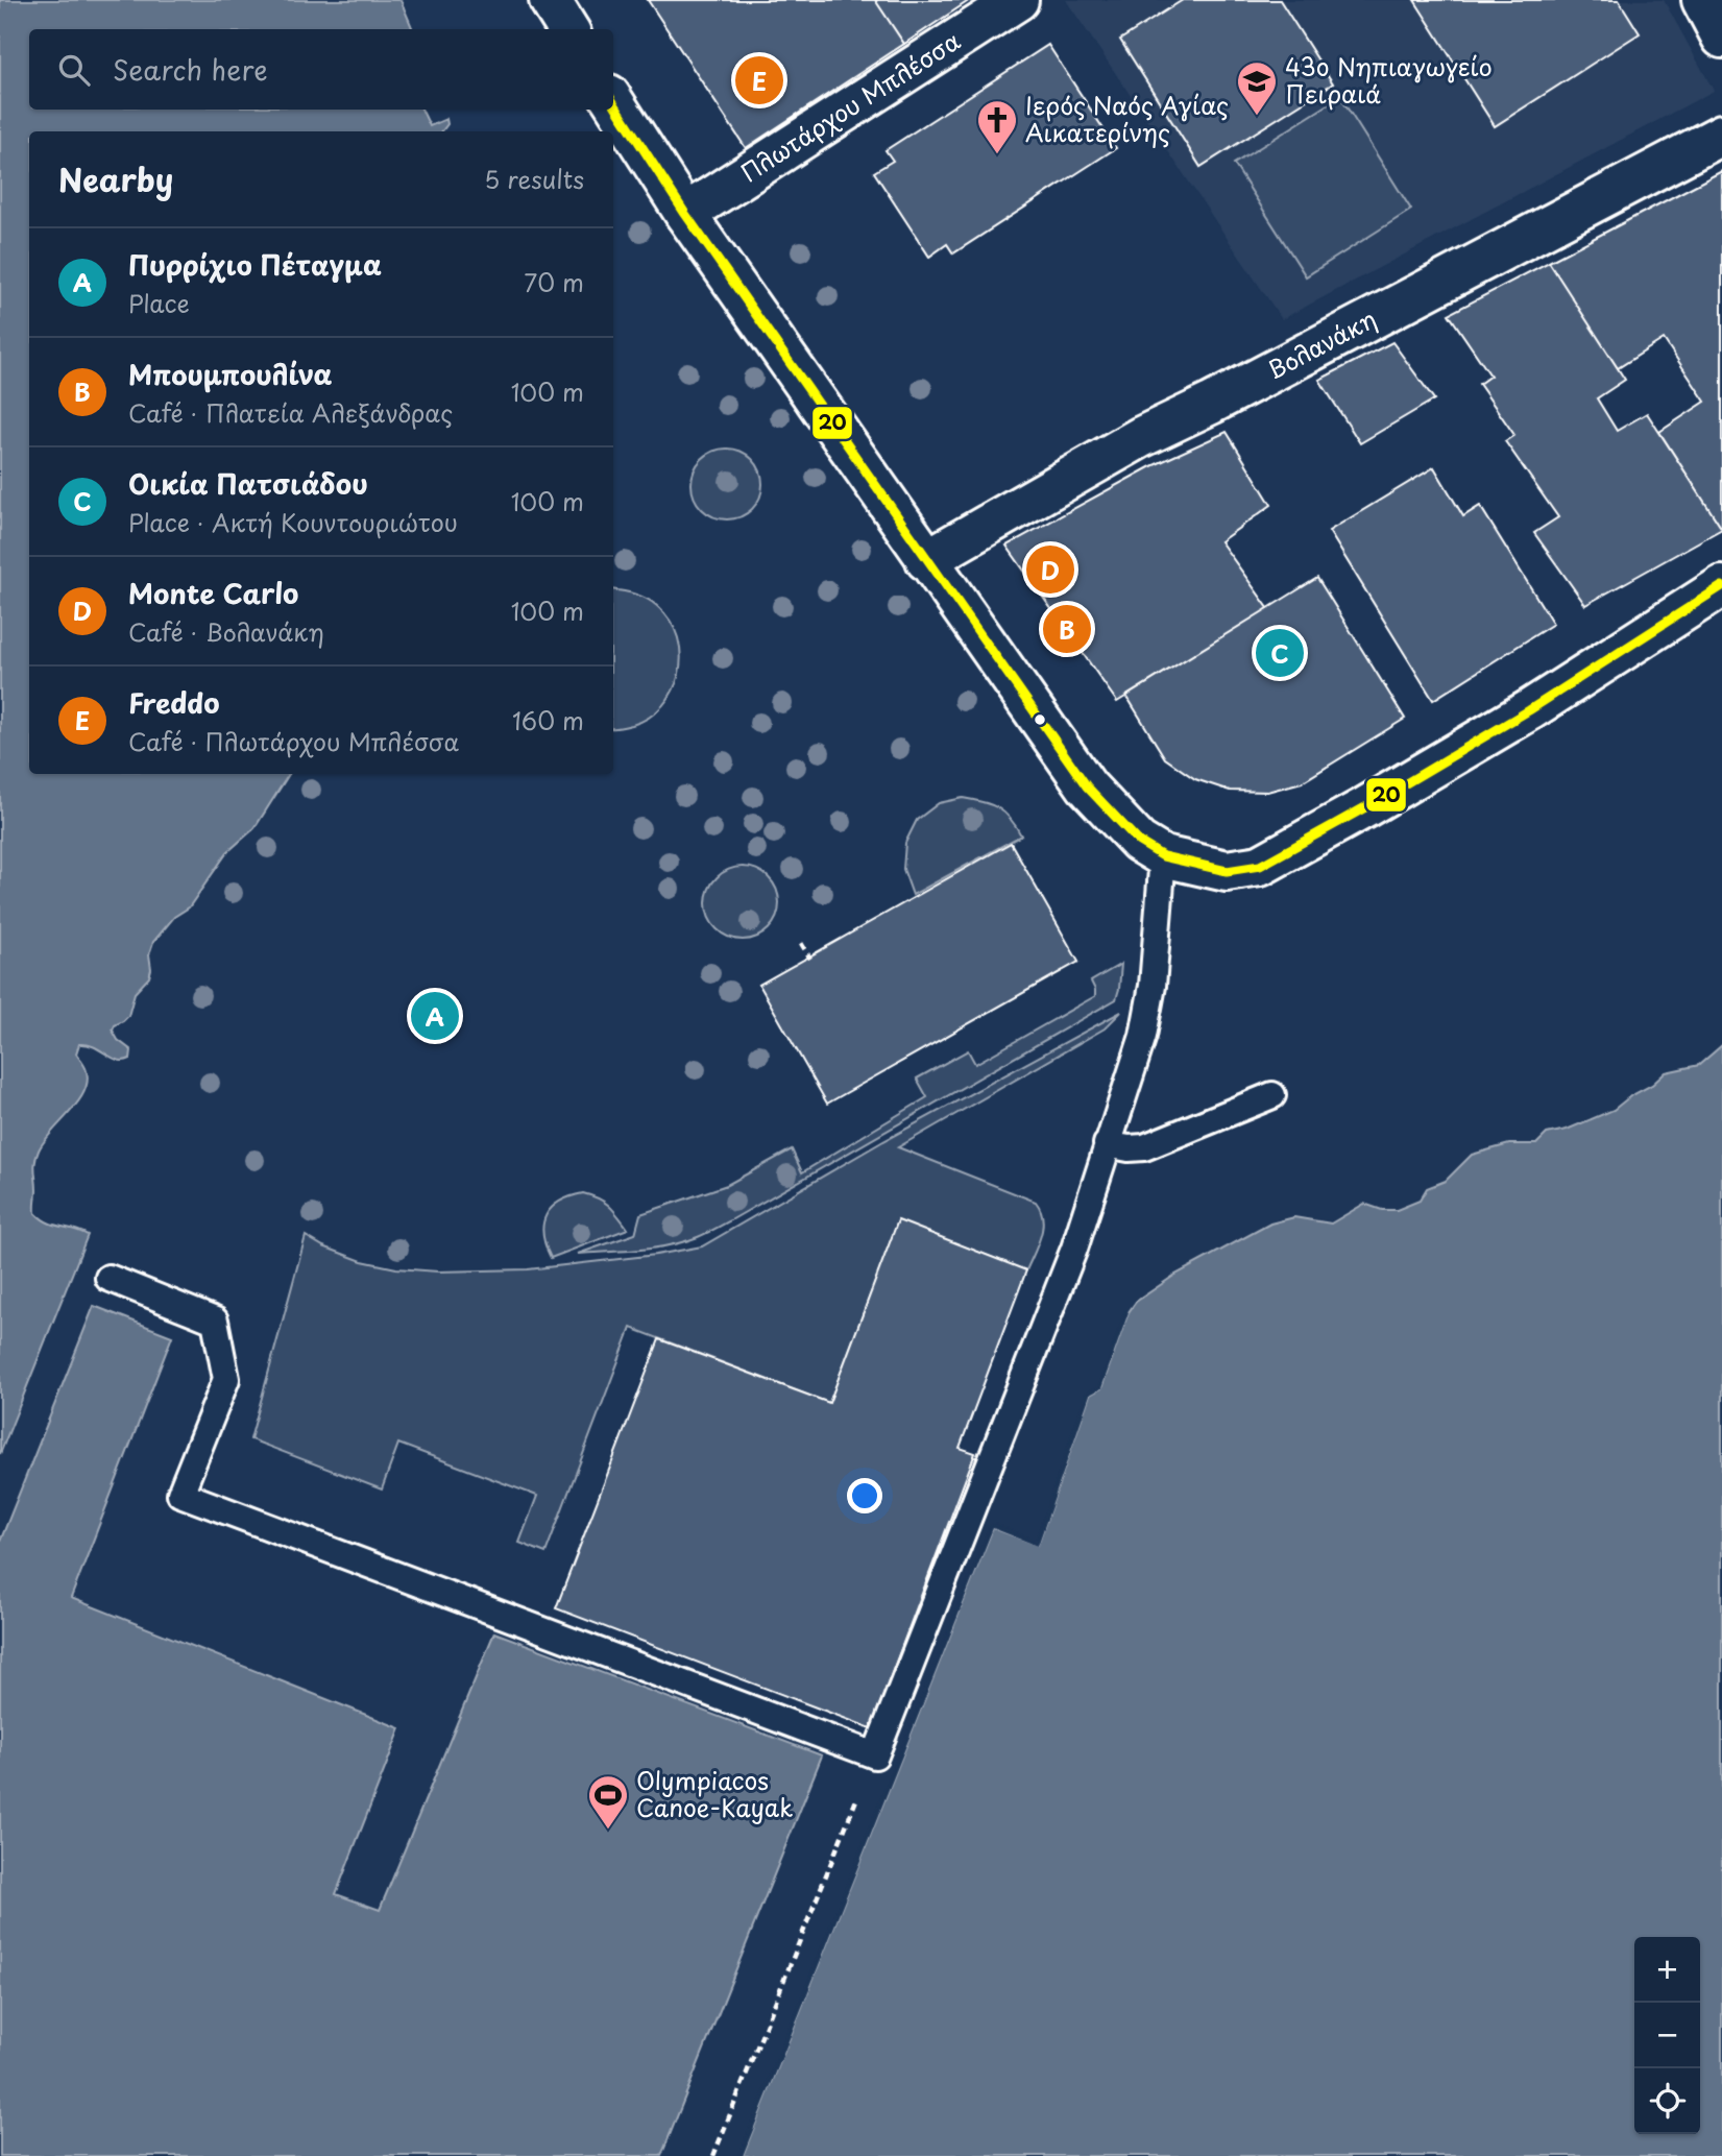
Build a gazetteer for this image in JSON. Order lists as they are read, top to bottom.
{
  "streets": {
    "main road": ["Πλωτάρχου Μπλέσσα", "Βολανάκη"]
  },
  "places": {
    "school or university": ["43o Νηπιαγωγείο Πειραιά"],
    "church": ["Ιερός Ναός Αγίας Αικατερίνης"],
    "sports": ["Olympiacos Canoe-Kayak"]
  },
  "lines": ["transit line 20"],
  "page": {
    "search": "Search here",
    "pins": [
      "E",
      "D",
      "B",
      "C",
      "A"
    ],
    "heading": ["Nearby", "5 results"],
    "list": [
      {
        "mark": "A",
        "name": "Πυρρίχιο Πέταγμα",
        "note": "Place",
        "value": "70 m"
      },
      {
        "mark": "B",
        "name": "Μπουμπουλίνα",
        "note": "Café · Πλατεία Αλεξάνδρας",
        "value": "100 m"
      },
      {
        "mark": "C",
        "name": "Οικία Πατσιάδου",
        "note": "Place · Ακτή Κουντουριώτου",
        "value": "100 m"
      },
      {
        "mark": "D",
        "name": "Monte Carlo",
        "note": "Café · Βολανάκη",
        "value": "100 m"
      },
      {
        "mark": "E",
        "name": "Freddo",
        "note": "Café · Πλωτάρχου Μπλέσσα",
        "value": "160 m"
      }
    ],
    "map_buttons": ["+", "−"]
  }
}
